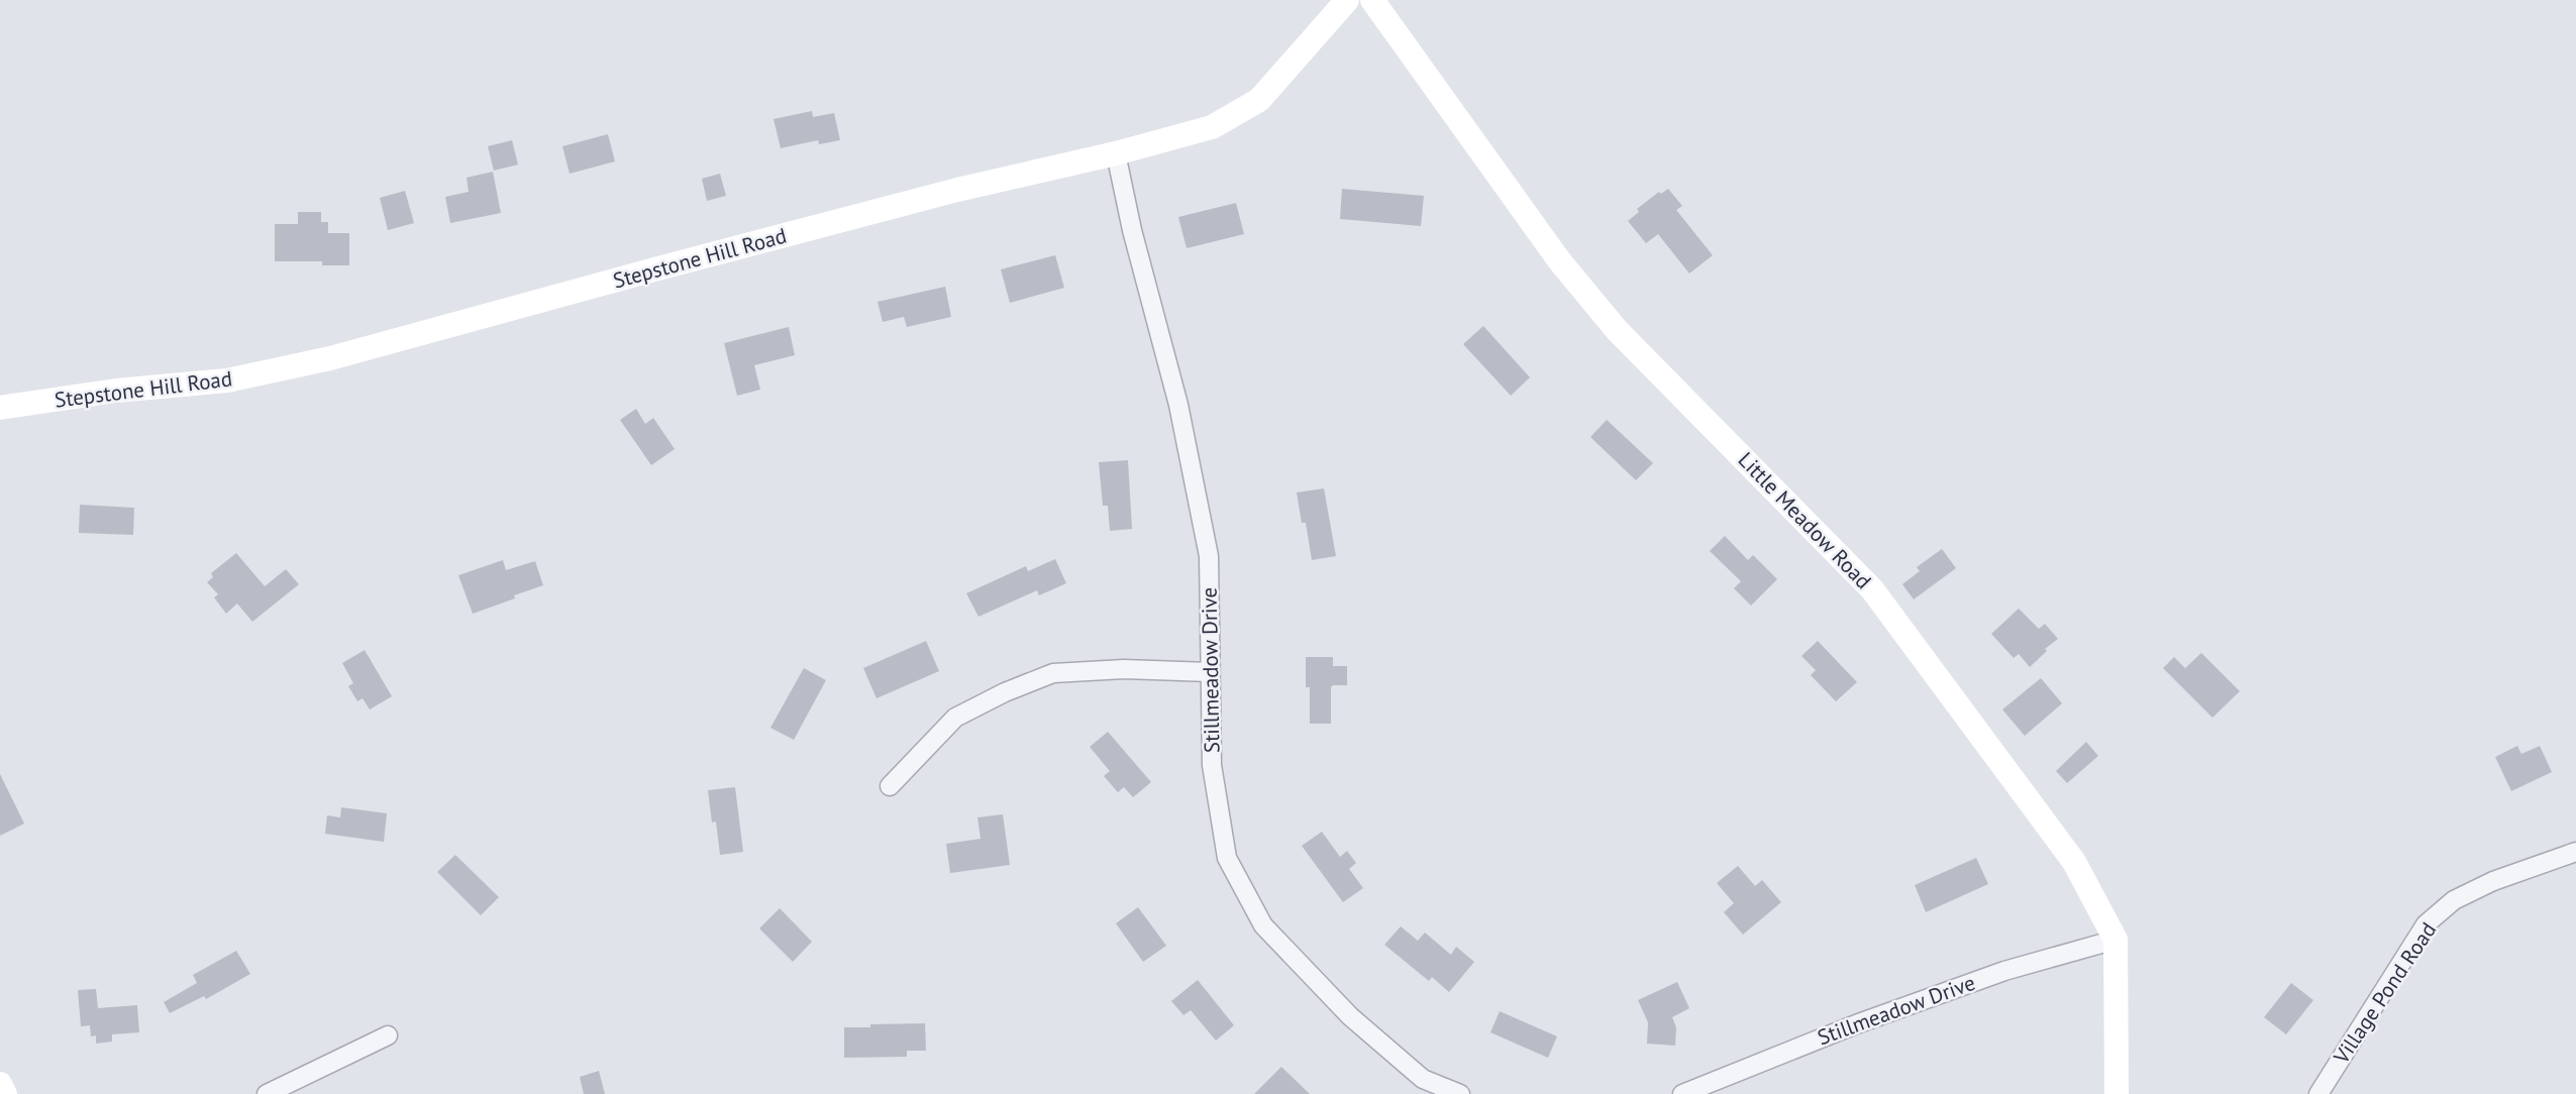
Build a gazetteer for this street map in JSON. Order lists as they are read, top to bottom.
{
  "streets": {
    "street": [
      "Stepstone Hill Road",
      "Little Meadow Road",
      "Stillmeadow Drive",
      "Village Pond Road"
    ]
  },
  "crossings": [
    ["Stepstone Hill Road", "Stillmeadow Drive"],
    ["Little Meadow Road", "Stillmeadow Drive"]
  ]
}
